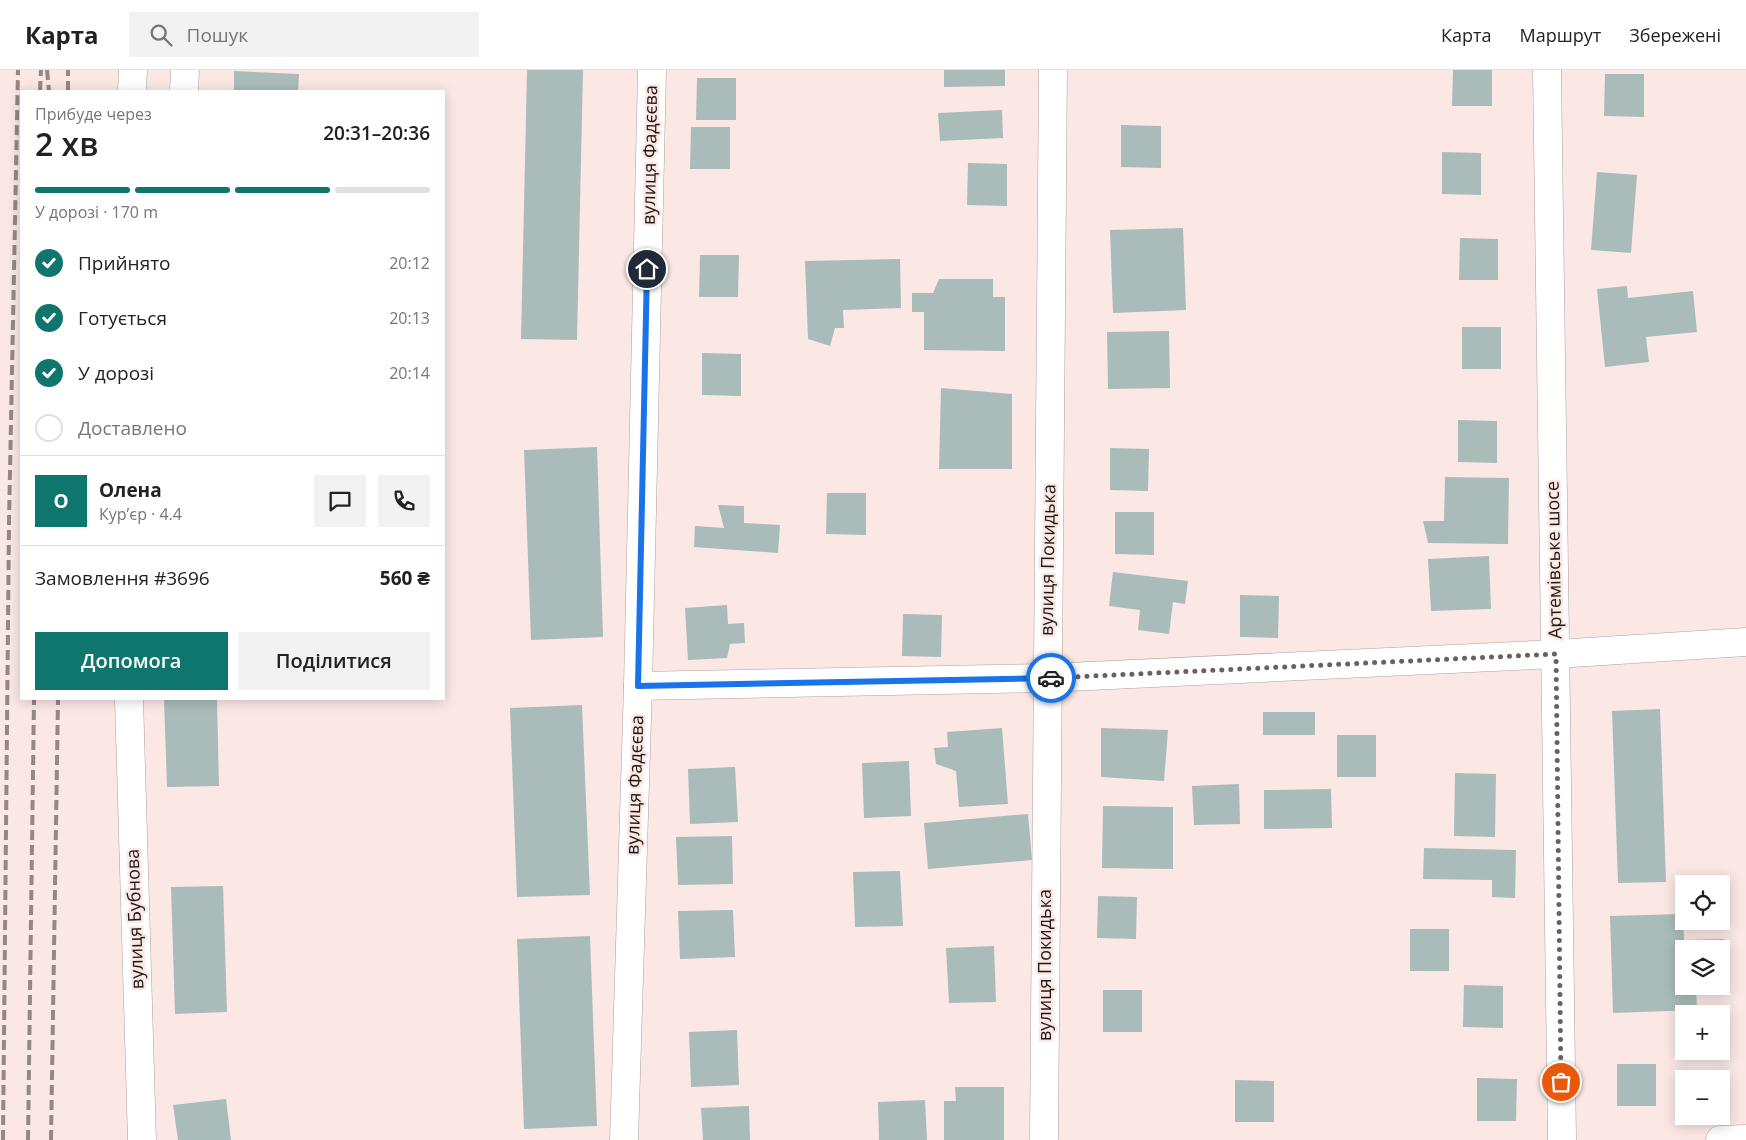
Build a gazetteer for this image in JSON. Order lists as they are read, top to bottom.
{
  "streets": {
    "street": [
      "вулиця Фадєєва",
      "вулиця Покидька",
      "Артемівське шосе",
      "вулиця Бубнова"
    ]
  },
  "page": {
    "header": "Карта",
    "search": "Пошук",
    "nav": ["Карта", "Маршрут", "Збережені"],
    "heading": ["2 хв", "Прибуде через", "20:31–20:36"],
    "panel": [
      "Олена",
      "Кур’єр · 4.4",
      "Замовлення #3696",
      "560 ₴"
    ],
    "bar": "У дорозі · 170 m",
    "list": [
      ["Прийнято", "20:12"],
      ["Готується", "20:13"],
      ["У дорозі", "20:14"],
      "Доставлено"
    ],
    "round": "О",
    "buttons": ["Допомога", "Поділитися"],
    "map_buttons": ["+", "−"]
  }
}
